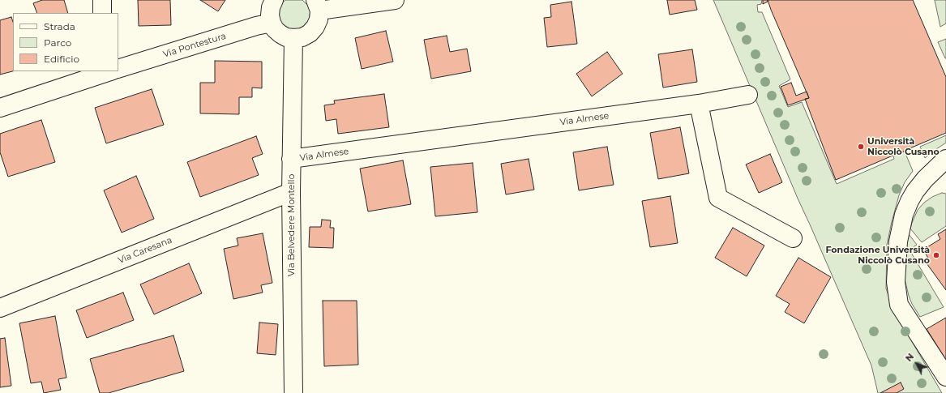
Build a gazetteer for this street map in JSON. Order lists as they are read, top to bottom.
{
  "streets": {
    "street": [
      "Via Pontestura",
      "Via Almese",
      "Via Belvedere Montello",
      "Via Caresana"
    ]
  },
  "crossings": [
    ["Via Almese", "Via Belvedere Montello"],
    ["Via Belvedere Montello", "Via Caresana"]
  ],
  "places": ["Università Niccolò Cusano", "Fondazione Università Niccolò Cusano"],
  "legend": ["Strada", "Parco", "Edificio"],
  "north": "top left"
}
